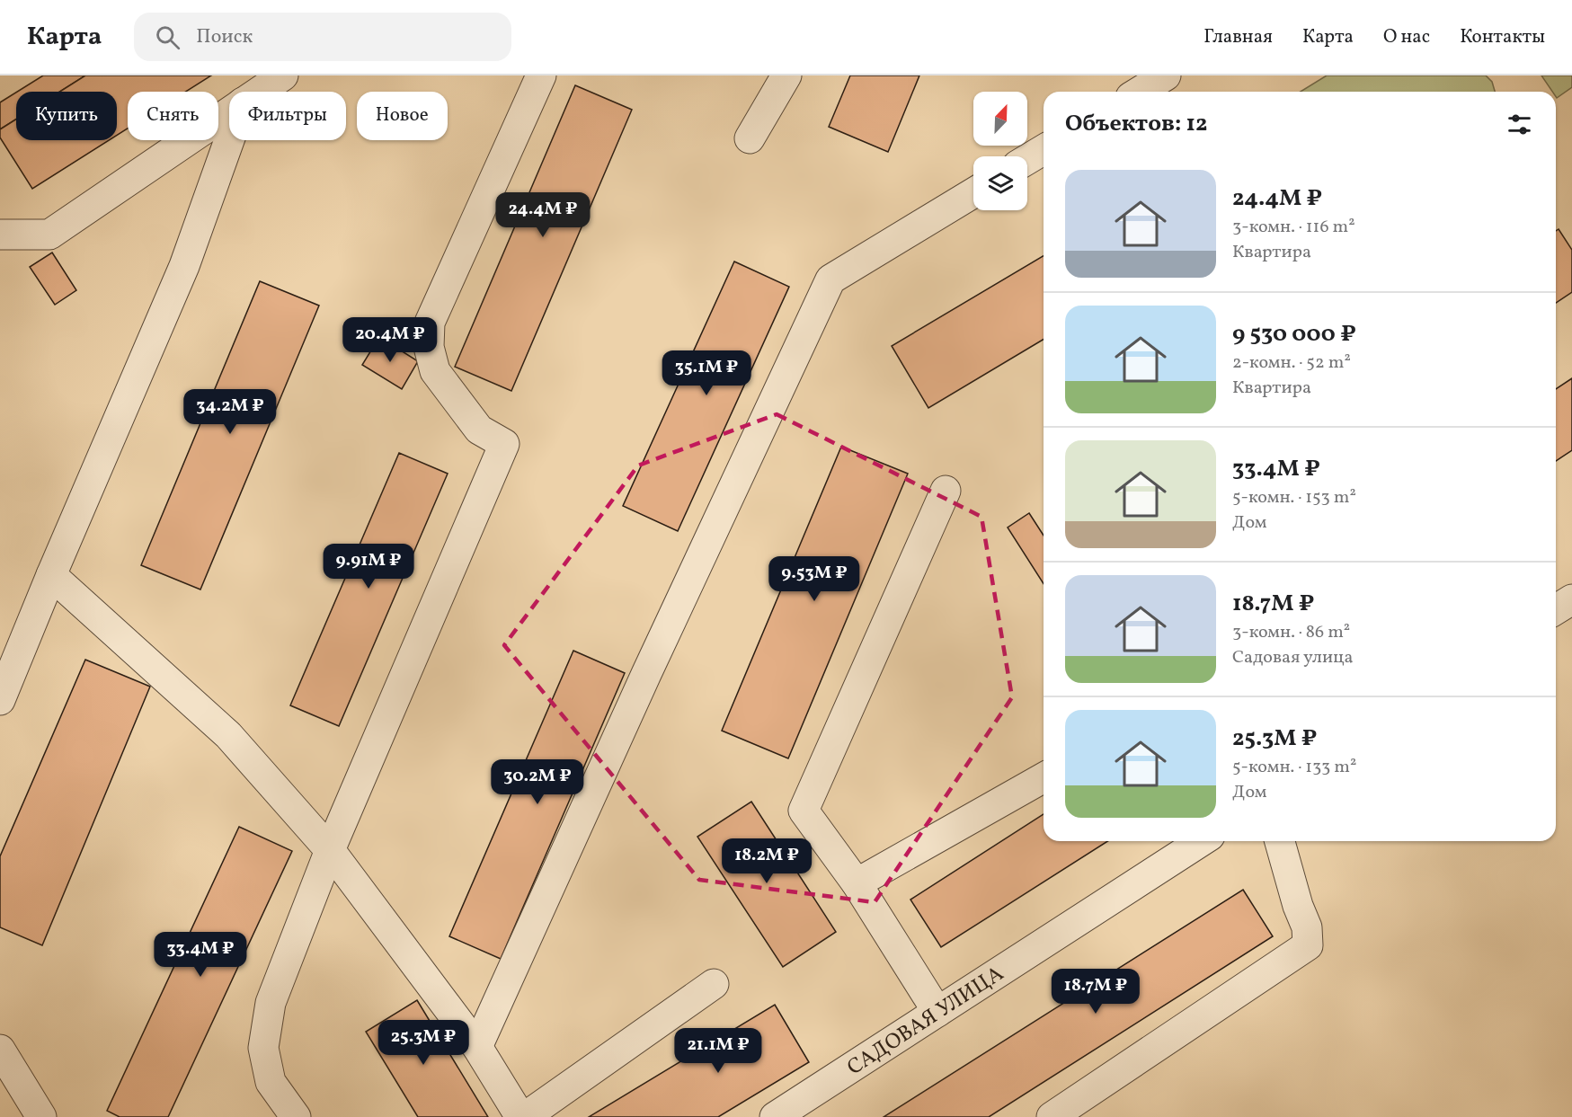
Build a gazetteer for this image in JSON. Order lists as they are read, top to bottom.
{
  "streets": {
    "street": ["САДОВАЯ УЛИЦА"]
  },
  "north": "top right",
  "page": {
    "header": "Карта",
    "search": "Поиск",
    "nav": [
      "Главная",
      "Карта",
      "О нас",
      "Контакты"
    ],
    "chip": [
      "Купить",
      "Снять",
      "Фильтры",
      "Новое"
    ],
    "heading": "Объектов: 12",
    "list": [
      {
        "name": "24.4M ₽",
        "note": "3-комн. · 116 m² · Квартира"
      },
      {
        "name": "9 530 000 ₽",
        "note": "2-комн. · 52 m² · Квартира"
      },
      {
        "name": "33.4M ₽",
        "note": "5-комн. · 153 m² · Дом"
      },
      {
        "name": "18.7M ₽",
        "note": "3-комн. · 86 m² · Садовая улица"
      },
      {
        "name": "25.3M ₽",
        "note": "5-комн. · 133 m² · Дом"
      }
    ],
    "price": [
      "24.4M ₽",
      "20.4M ₽",
      "35.1M ₽",
      "34.2M ₽",
      "9.91M ₽",
      "9.53M ₽",
      "30.2M ₽",
      "18.2M ₽",
      "33.4M ₽",
      "18.7M ₽",
      "25.3M ₽",
      "21.1M ₽"
    ]
  }
}
